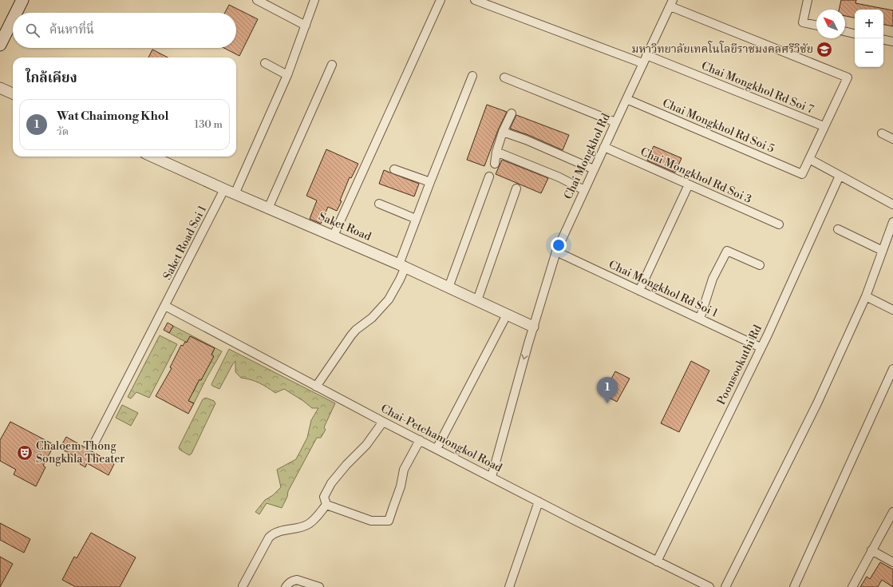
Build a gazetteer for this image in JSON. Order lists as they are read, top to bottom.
{
  "streets": {
    "street": [
      "Chai Mongkhol Rd Soi 7",
      "Chai Mongkhol Rd Soi 5",
      "Chai Mongkhol Rd",
      "Chai Mongkhol Rd Soi 3",
      "Saket Road",
      "Saket Road Soi 1",
      "Chai Mongkhol Rd Soi 1",
      "Poonsookuthi Rd",
      "Chai-Petchamongkol Road"
    ]
  },
  "crossings": [
    ["Chai Mongkhol Rd Soi 7", "Chai Mongkhol Rd"],
    ["Chai Mongkhol Rd Soi 5", "Chai Mongkhol Rd"],
    ["Chai Mongkhol Rd", "Chai Mongkhol Rd Soi 3"],
    ["Chai Mongkhol Rd", "Saket Road"],
    ["Chai Mongkhol Rd", "Chai Mongkhol Rd Soi 1"],
    ["Chai Mongkhol Rd", "Chai-Petchamongkol Road"],
    ["Saket Road", "Saket Road Soi 1"],
    ["Saket Road Soi 1", "Chai-Petchamongkol Road"],
    ["Chai Mongkhol Rd Soi 1", "Poonsookuthi Rd"],
    ["Poonsookuthi Rd", "Chai-Petchamongkol Road"]
  ],
  "places": {
    "school or university": ["มหาวิทยาลัยเทคโนโลยีราชมงคลศรีวิชัย"],
    "theatre": ["Chaloem Thong Songkhla Theater"]
  },
  "north": "top left",
  "page": {
    "map_buttons": ["+", "−"],
    "search": "ค้นหาที่นี่",
    "heading": "ใกล้เคียง",
    "list": [
      {
        "mark": "1",
        "name": "Wat Chaimong Khol",
        "note": "วัด",
        "value": "130 m"
      }
    ],
    "pins": "1"
  }
}
